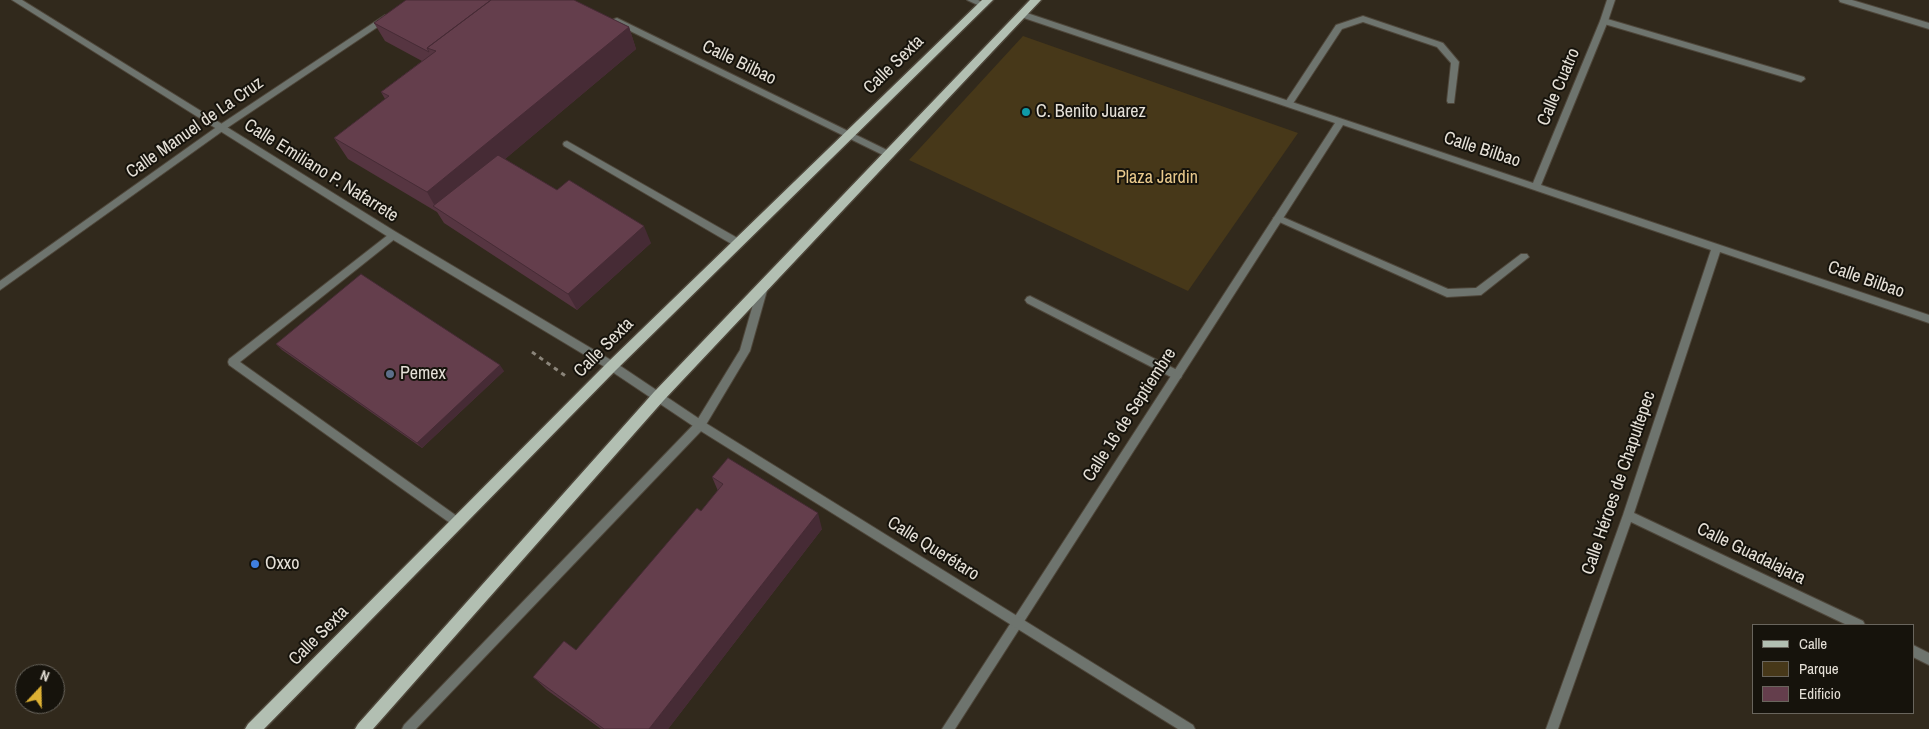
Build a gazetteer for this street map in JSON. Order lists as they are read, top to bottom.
{
  "streets": {
    "main road": ["Calle Sexta"],
    "street": [
      "Calle Bilbao",
      "Calle Cuatro",
      "Calle Manuel de La Cruz",
      "Calle Emiliano P. Nafarrete",
      "Calle 16 de Septiembre",
      "Calle Héroes de Chapultepec",
      "Calle Querétaro",
      "Calle Guadalajara"
    ]
  },
  "crossings": [
    ["Calle Bilbao", "Calle Sexta"],
    ["Calle Bilbao", "Calle Cuatro"],
    ["Calle Bilbao", "Calle 16 de Septiembre"],
    ["Calle Bilbao", "Calle Héroes de Chapultepec"],
    ["Calle Sexta", "Calle Emiliano P. Nafarrete"],
    ["Calle Manuel de La Cruz", "Calle Emiliano P. Nafarrete"],
    ["Calle Emiliano P. Nafarrete", "Calle Querétaro"],
    ["Calle 16 de Septiembre", "Calle Querétaro"],
    ["Calle Héroes de Chapultepec", "Calle Guadalajara"]
  ],
  "parks": ["Plaza Jardin"],
  "places": ["C. Benito Juarez", "Pemex", "Oxxo"],
  "legend": ["Calle", "Parque", "Edificio"],
  "north": "top"
}
